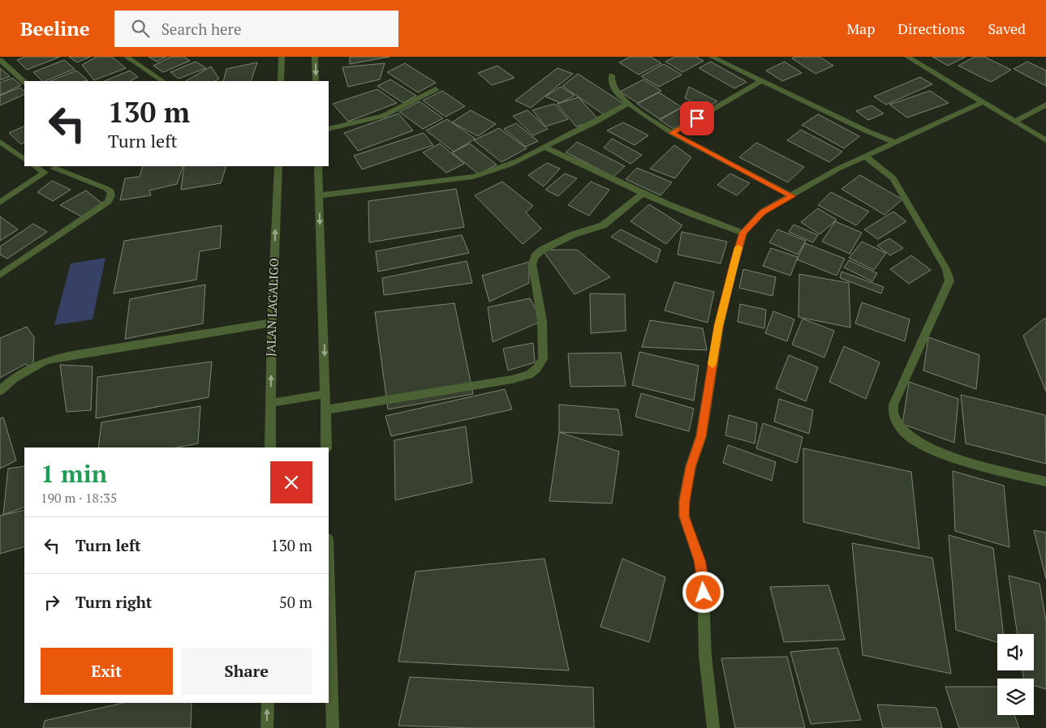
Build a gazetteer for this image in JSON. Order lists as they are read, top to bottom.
{
  "streets": {
    "street": ["JALAN LAGALIGO"]
  },
  "page": {
    "header": "Beeline",
    "search": "Search here",
    "nav": ["Map", "Directions", "Saved"],
    "turn": ["130 m", "Turn left"],
    "heading": ["1 min", "190 m · 18:35"],
    "list": [
      {
        "name": "Turn left",
        "value": "130 m"
      },
      {
        "name": "Turn right",
        "value": "50 m"
      }
    ],
    "buttons": ["Exit", "Share"]
  }
}
